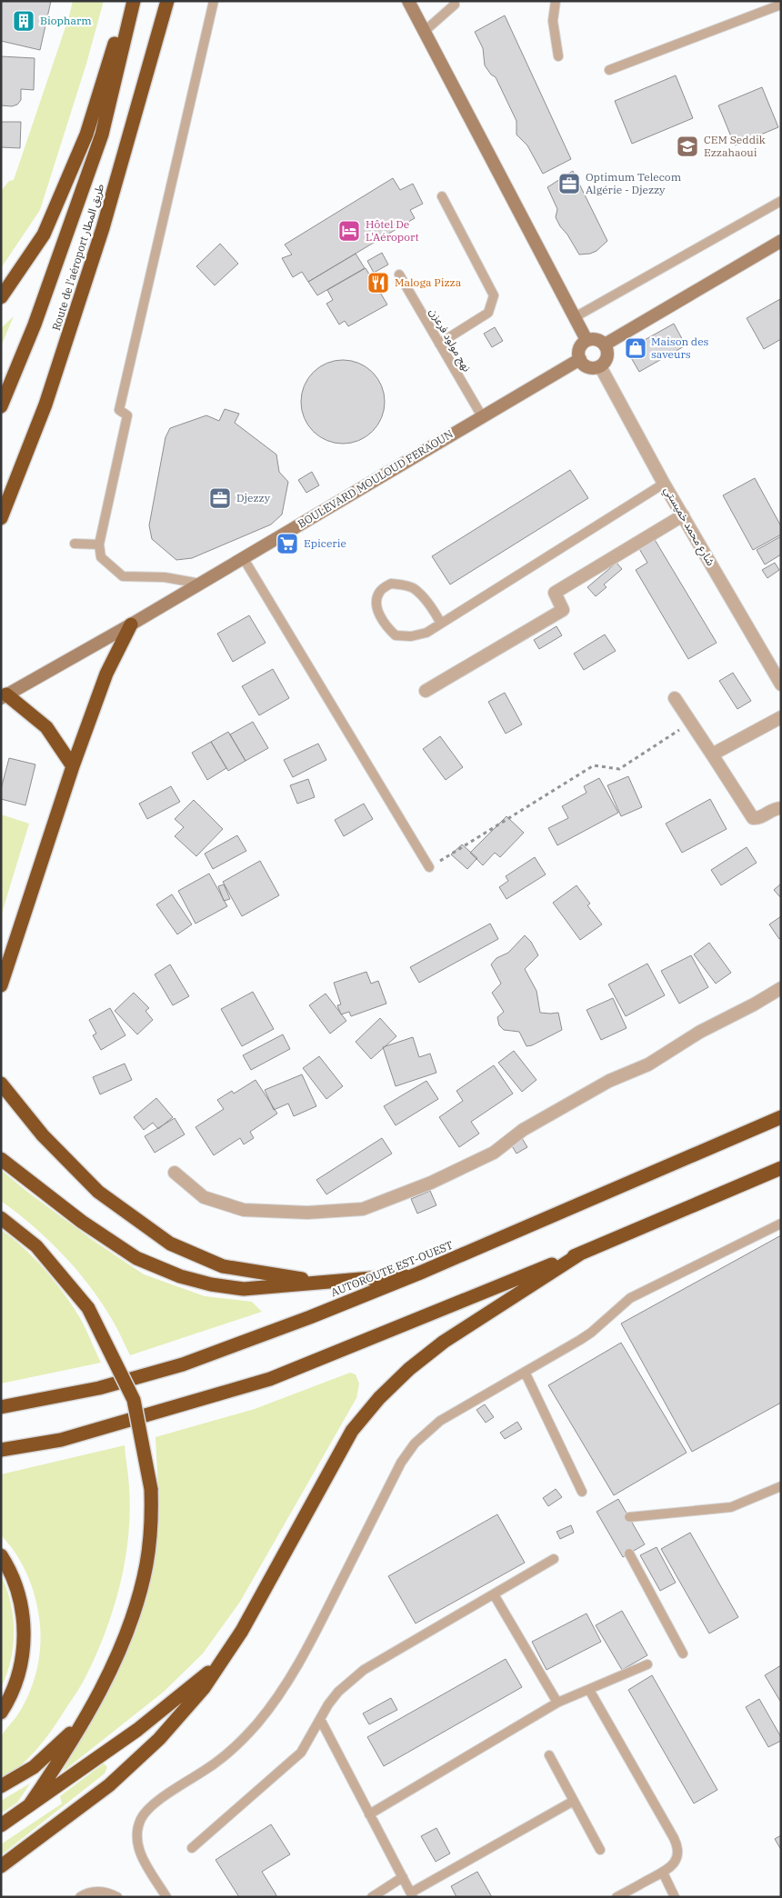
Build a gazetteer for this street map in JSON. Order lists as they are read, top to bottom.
{
  "streets": {
    "highway": ["Route de l'aéroport طريق المطار", "AUTOROUTE EST-OUEST"],
    "main road": ["BOULEVARD MOULOUD FERAOUN"],
    "street": ["شارع محمد خميستي"],
    "lane": ["نهج مولود فرعزن"]
  },
  "crossings": [
    ["نهج مولود فرعزن", "BOULEVARD MOULOUD FERAOUN"],
    ["BOULEVARD MOULOUD FERAOUN", "شارع محمد خميستي"]
  ],
  "places": {
    "building": ["Biopharm"],
    "school or university": ["CEM Seddik Ezzahaoui"],
    "office": ["Optimum Telecom Algérie - Djezzy", "Djezzy"],
    "hotel": ["Hôtel De L'Aéroport"],
    "restaurant": ["Maloga Pizza"],
    "shop": ["Maison des saveurs"],
    "supermarket": ["Epicerie"]
  }
}
